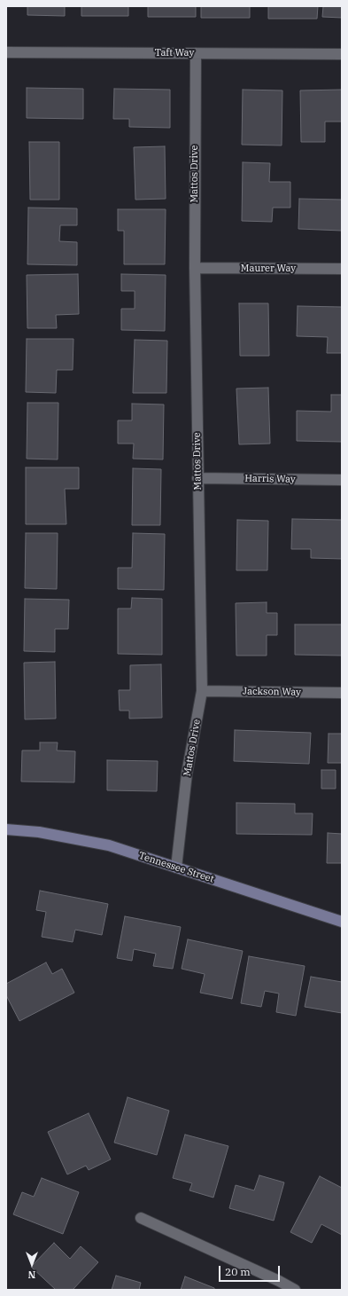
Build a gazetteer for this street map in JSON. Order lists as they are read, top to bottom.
{
  "streets": {
    "main road": ["Tennessee Street"],
    "street": [
      "Taft Way",
      "Mattos Drive",
      "Maurer Way",
      "Harris Way",
      "Jackson Way"
    ]
  },
  "crossings": [
    ["Taft Way", "Mattos Drive"],
    ["Mattos Drive", "Maurer Way"],
    ["Mattos Drive", "Harris Way"],
    ["Mattos Drive", "Jackson Way"],
    ["Mattos Drive", "Tennessee Street"]
  ],
  "scale_bar": "20 m",
  "north": "bottom"
}
